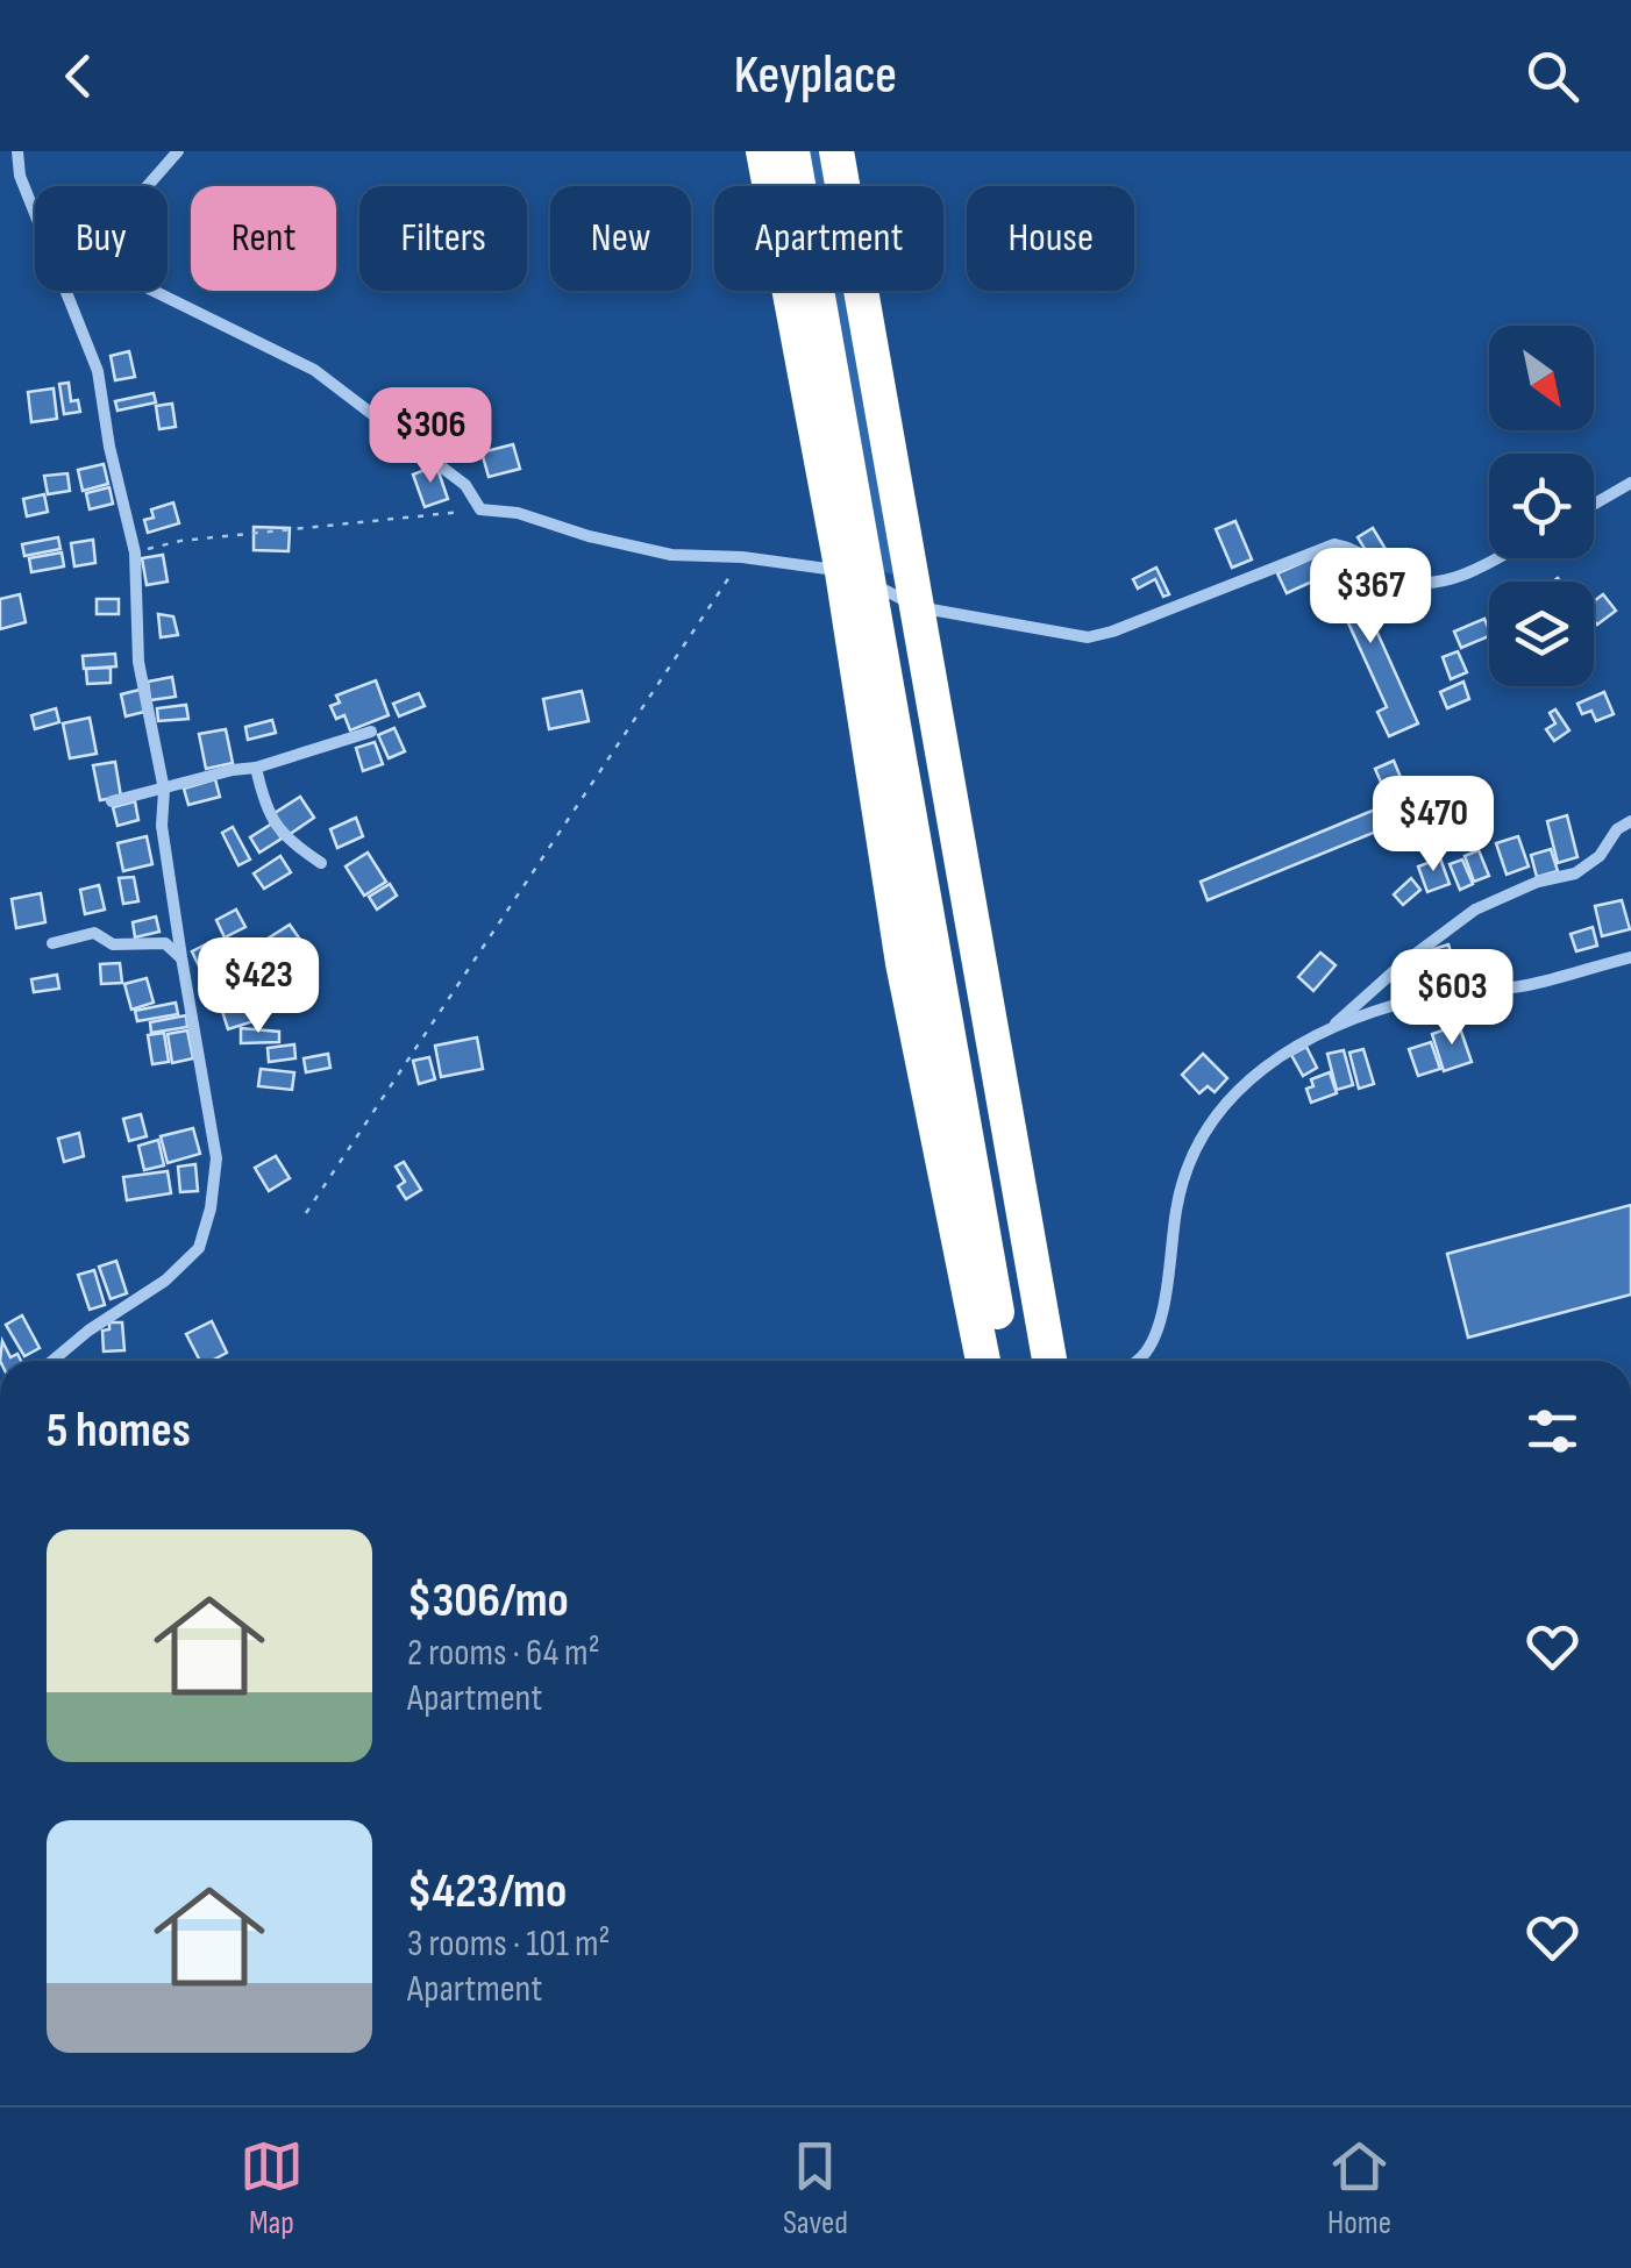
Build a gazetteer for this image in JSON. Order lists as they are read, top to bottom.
{
  "north": "bottom right",
  "page": {
    "header": "Keyplace",
    "chip": [
      "Buy",
      "Rent",
      "Filters",
      "New",
      "Apartment",
      "House"
    ],
    "price": [
      "$306",
      "$367",
      "$470",
      "$423",
      "$603"
    ],
    "heading": "5 homes",
    "list": [
      {
        "name": "$306/mo",
        "note": "2 rooms · 64 m² · Apartment"
      },
      {
        "name": "$423/mo",
        "note": "3 rooms · 101 m² · Apartment"
      }
    ],
    "tabs": ["Map", "Saved", "Home"]
  }
}
